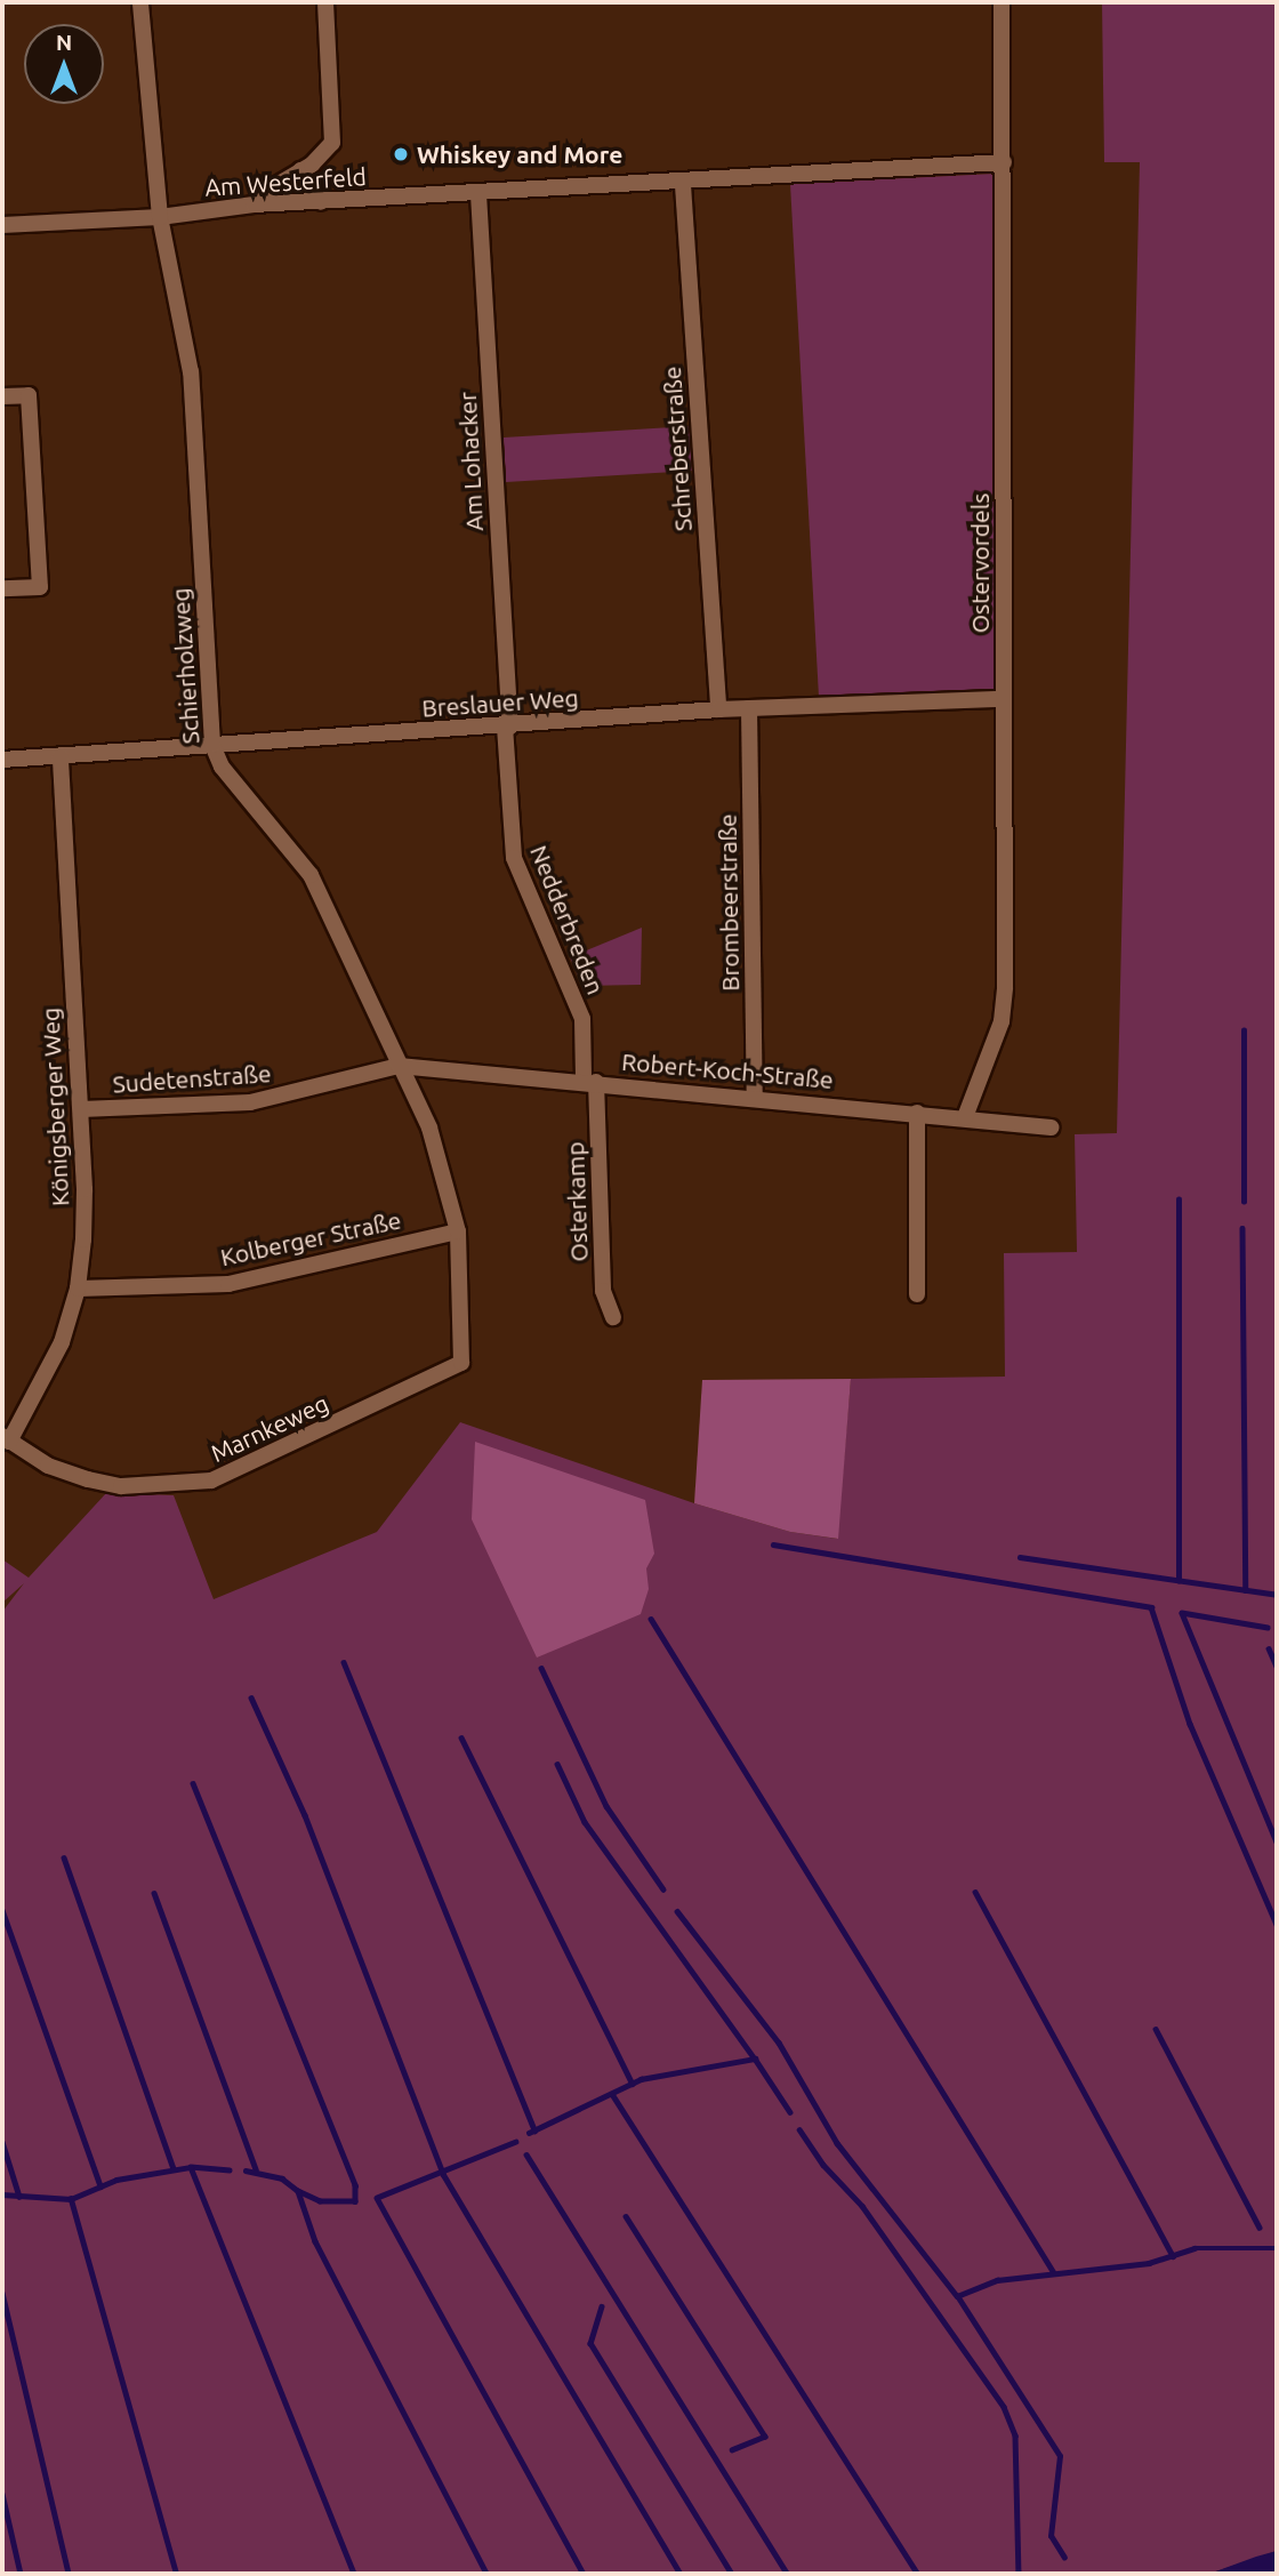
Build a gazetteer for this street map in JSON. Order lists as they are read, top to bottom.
{
  "streets": {
    "street": [
      "Am Westerfeld",
      "Schreberstraße",
      "Am Lohacker",
      "Ostervordels",
      "Schierholzweg",
      "Breslauer Weg",
      "Brombeerstraße",
      "Nedderbreden",
      "Robert-Koch-Straße",
      "Sudetenstraße",
      "Königsberger Weg",
      "Osterkamp",
      "Kolberger Straße",
      "Marnkeweg"
    ]
  },
  "crossings": [
    ["Am Westerfeld", "Schreberstraße"],
    ["Am Westerfeld", "Am Lohacker"],
    ["Am Westerfeld", "Ostervordels"],
    ["Am Westerfeld", "Schierholzweg"],
    ["Schreberstraße", "Breslauer Weg"],
    ["Am Lohacker", "Breslauer Weg"],
    ["Am Lohacker", "Nedderbreden"],
    ["Ostervordels", "Breslauer Weg"],
    ["Ostervordels", "Robert-Koch-Straße"],
    ["Schierholzweg", "Breslauer Weg"],
    ["Schierholzweg", "Robert-Koch-Straße"],
    ["Schierholzweg", "Sudetenstraße"],
    ["Schierholzweg", "Kolberger Straße"],
    ["Schierholzweg", "Marnkeweg"],
    ["Breslauer Weg", "Brombeerstraße"],
    ["Breslauer Weg", "Nedderbreden"],
    ["Breslauer Weg", "Königsberger Weg"],
    ["Brombeerstraße", "Robert-Koch-Straße"],
    ["Nedderbreden", "Robert-Koch-Straße"],
    ["Nedderbreden", "Osterkamp"],
    ["Robert-Koch-Straße", "Sudetenstraße"],
    ["Robert-Koch-Straße", "Osterkamp"],
    ["Sudetenstraße", "Königsberger Weg"],
    ["Königsberger Weg", "Kolberger Straße"],
    ["Königsberger Weg", "Marnkeweg"]
  ],
  "places": ["Whiskey and More"],
  "north": "top"
}
